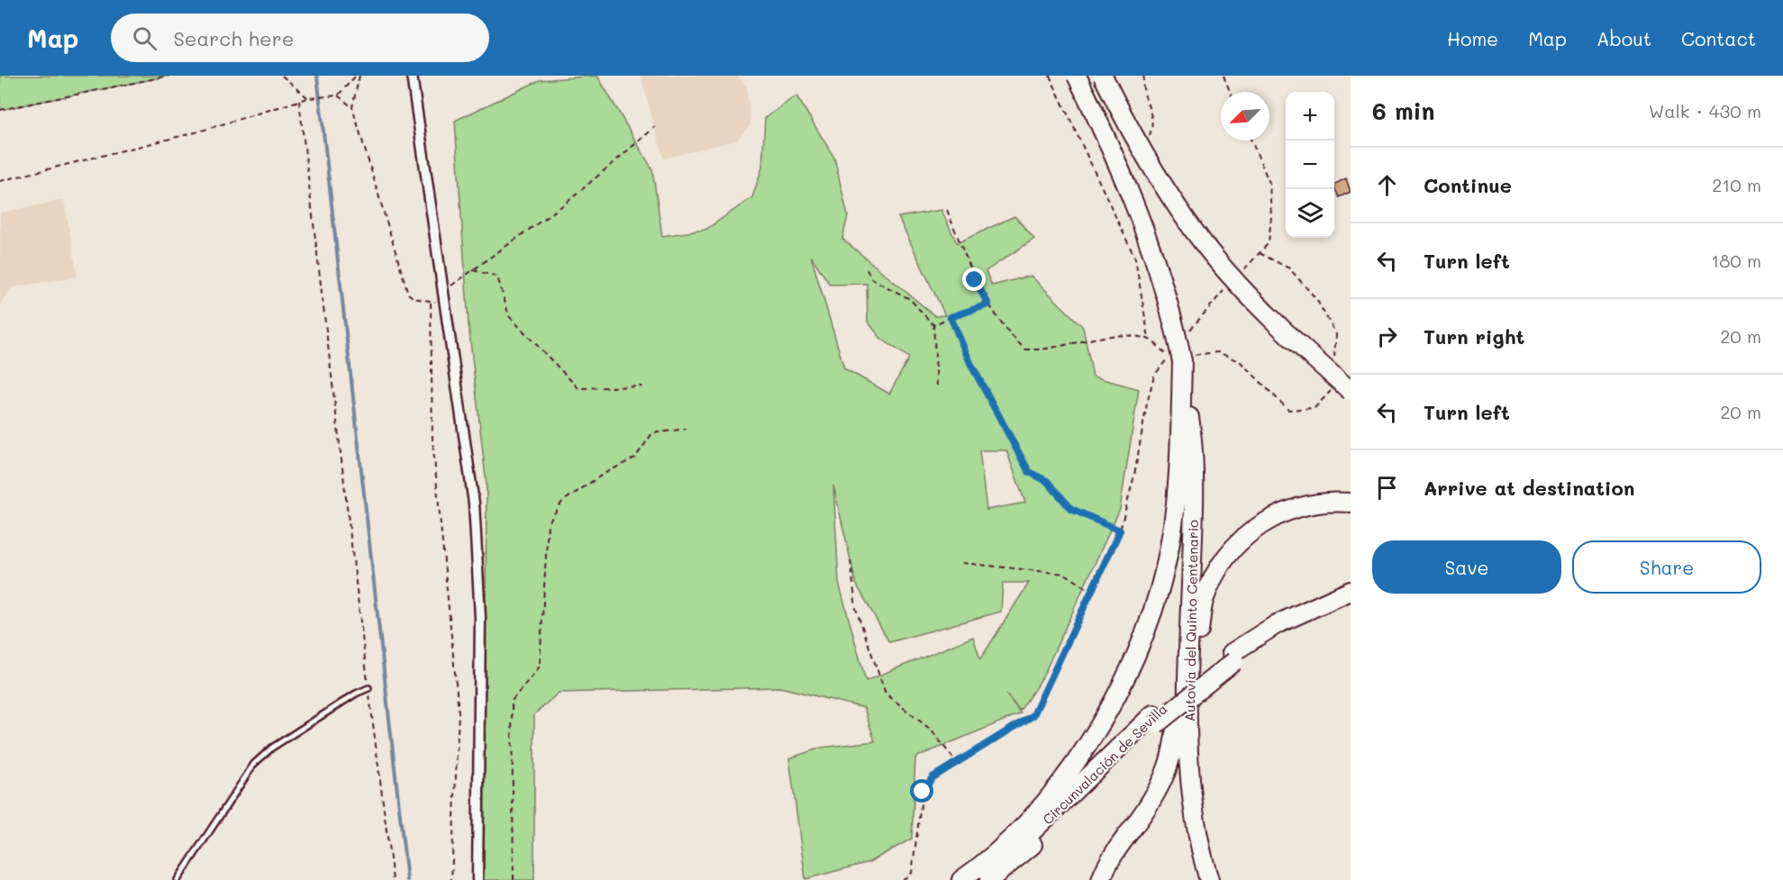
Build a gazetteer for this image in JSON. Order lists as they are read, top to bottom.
{
  "streets": {
    "highway": ["Autovía del Quinto Centenario", "Circunvalación de Sevilla"]
  },
  "north": "bottom left",
  "page": {
    "header": "Map",
    "search": "Search here",
    "nav": [
      "Home",
      "Map",
      "About",
      "Contact"
    ],
    "heading": ["6 min", "Walk · 430 m"],
    "map_buttons": ["+", "−"],
    "list": [
      ["Continue", "210 m"],
      ["Turn left", "180 m"],
      ["Turn right", "20 m"],
      ["Turn left", "20 m"],
      "Arrive at destination"
    ],
    "buttons": ["Save", "Share"]
  }
}
